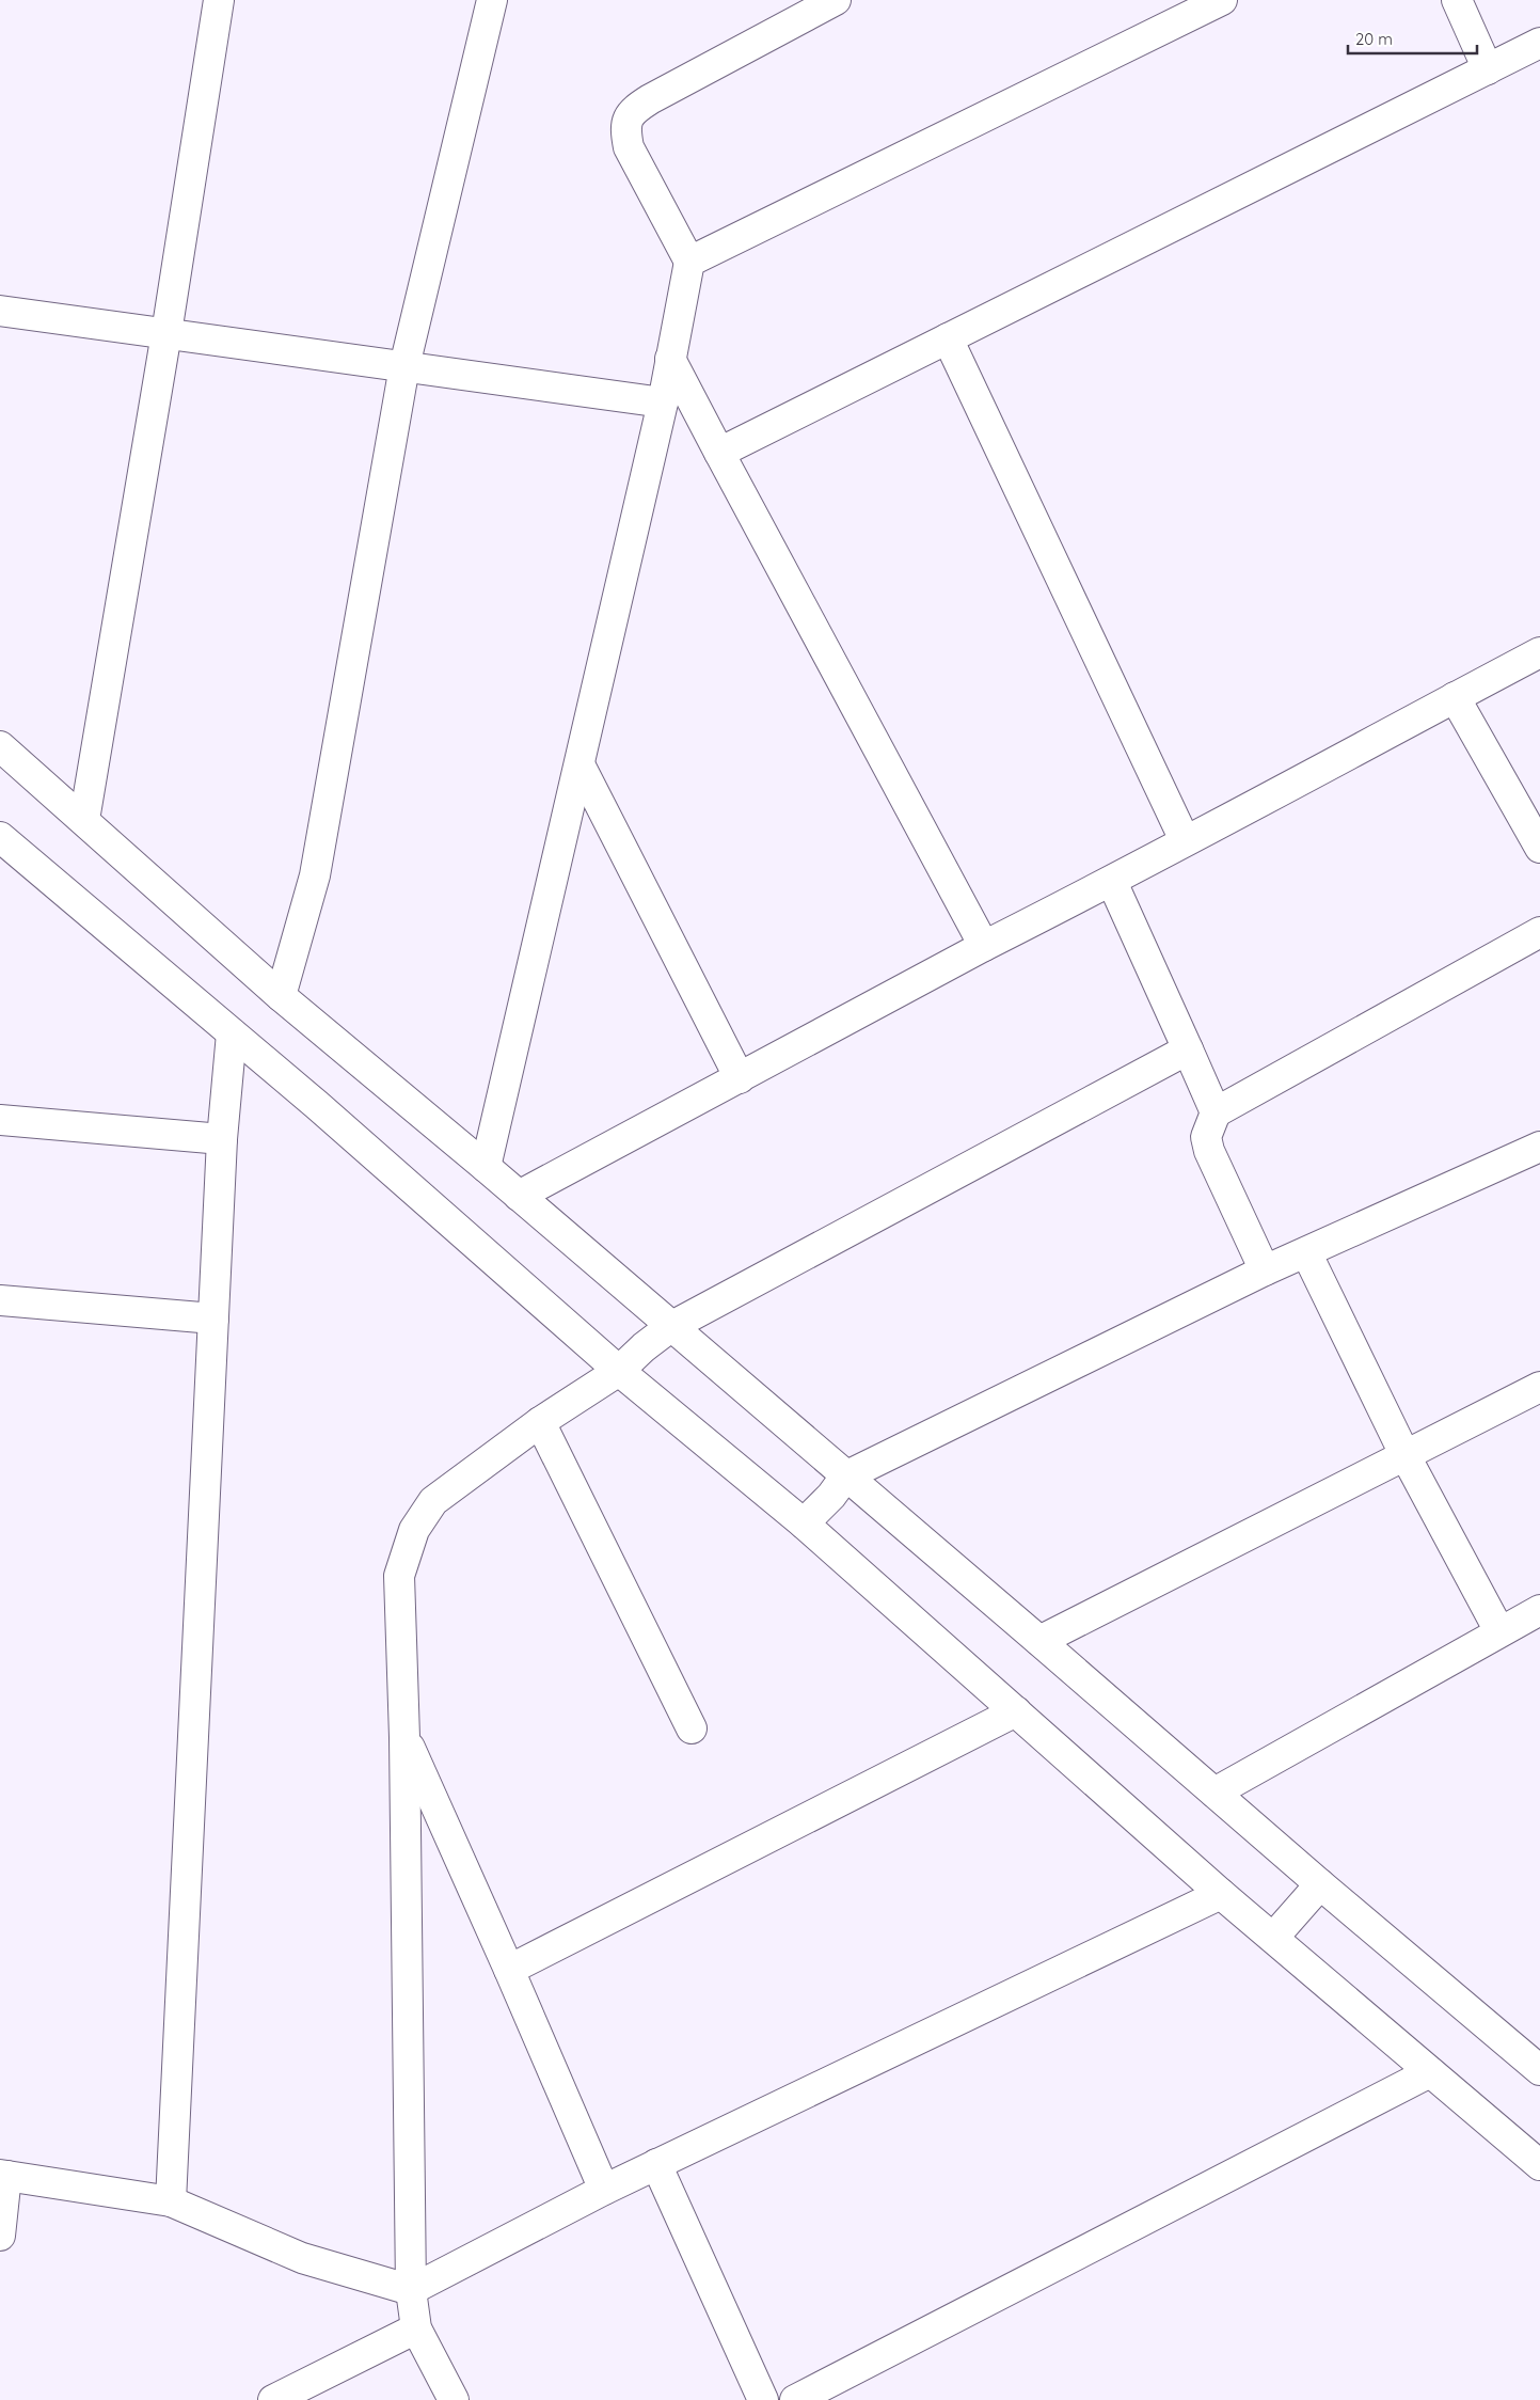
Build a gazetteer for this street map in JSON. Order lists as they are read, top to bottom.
{
  "scale_bar": "20 m"
}
